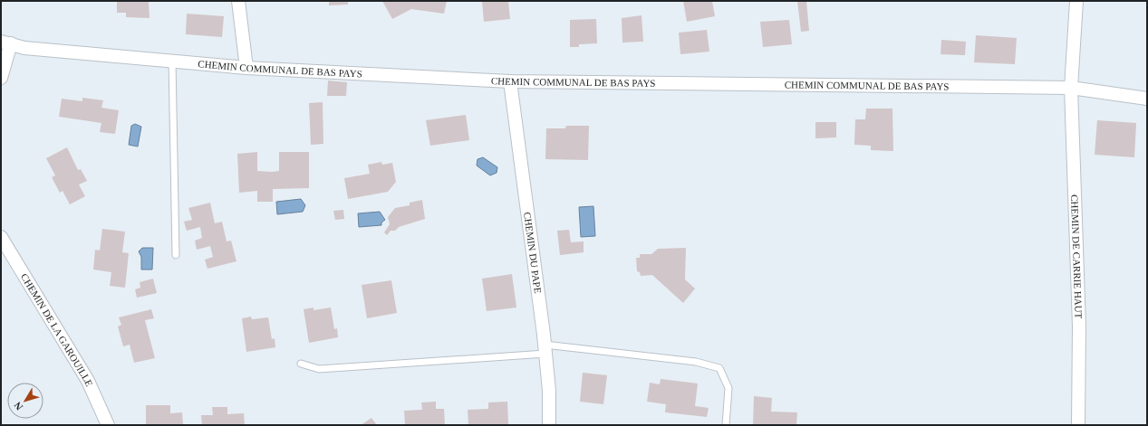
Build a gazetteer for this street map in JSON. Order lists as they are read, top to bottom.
{
  "streets": {
    "street": [
      "CHEMIN COMMUNAL DE BAS PAYS",
      "CHEMIN DU PAPE",
      "CHEMIN DE CARRIE HAUT",
      "CHEMIN DE LA GAROUILLE"
    ]
  },
  "crossings": [
    ["CHEMIN COMMUNAL DE BAS PAYS", "CHEMIN DU PAPE"],
    ["CHEMIN COMMUNAL DE BAS PAYS", "CHEMIN DE CARRIE HAUT"]
  ],
  "north": "bottom left"
}
